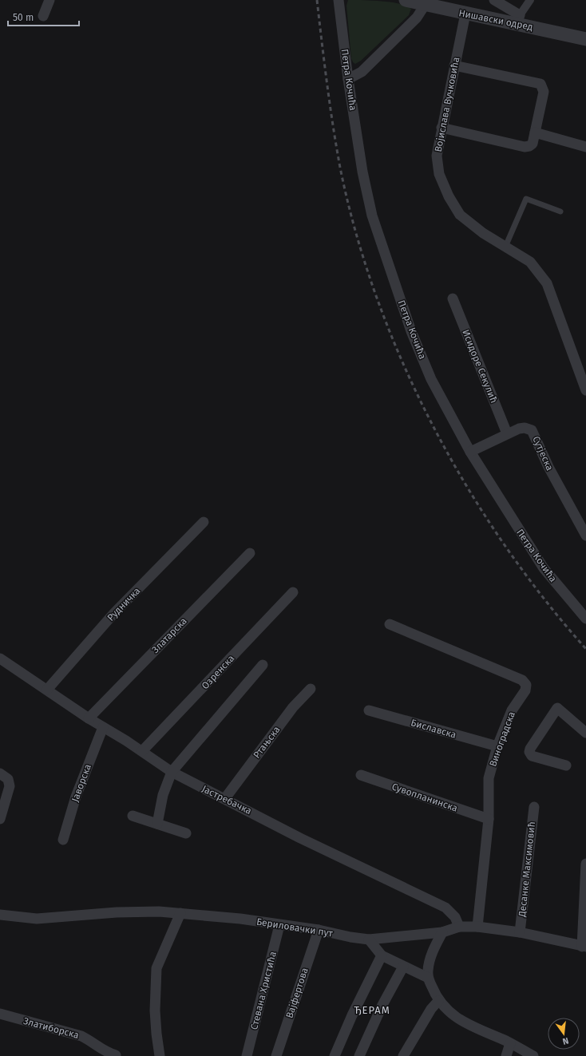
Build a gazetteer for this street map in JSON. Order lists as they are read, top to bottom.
{
  "streets": {
    "street": [
      "Нишавски одред",
      "Петра Кочића",
      "Војислава Вучковића",
      "Исидоре Секулић",
      "Сутјеска",
      "Рудничка",
      "Златарска",
      "Озренска",
      "Биславска",
      "Виноградска",
      "Ртањска",
      "Јаворска",
      "Сувопланинска",
      "Јастребачка",
      "Десанке Максимовић",
      "Бериловачки пут",
      "Стевана Христића",
      "Вајфертова",
      "Златиборска"
    ]
  },
  "crossings": [
    ["Нишавски одред", "Војислава Вучковића"],
    ["Петра Кочића", "Сутјеска"],
    ["Исидоре Секулић", "Сутјеска"],
    ["Рудничка", "Јастребачка"],
    ["Златарска", "Јастребачка"],
    ["Озренска", "Јастребачка"],
    ["Биславска", "Виноградска"],
    ["Виноградска", "Сувопланинска"],
    ["Виноградска", "Бериловачки пут"],
    ["Ртањска", "Јастребачка"],
    ["Јаворска", "Јастребачка"],
    ["Јастребачка", "Бериловачки пут"],
    ["Десанке Максимовић", "Бериловачки пут"],
    ["Бериловачки пут", "Стевана Христића"],
    ["Бериловачки пут", "Вајфертова"]
  ],
  "districts": ["ЂЕРАМ"],
  "scale_bar": "50 m",
  "north": "bottom"
}
